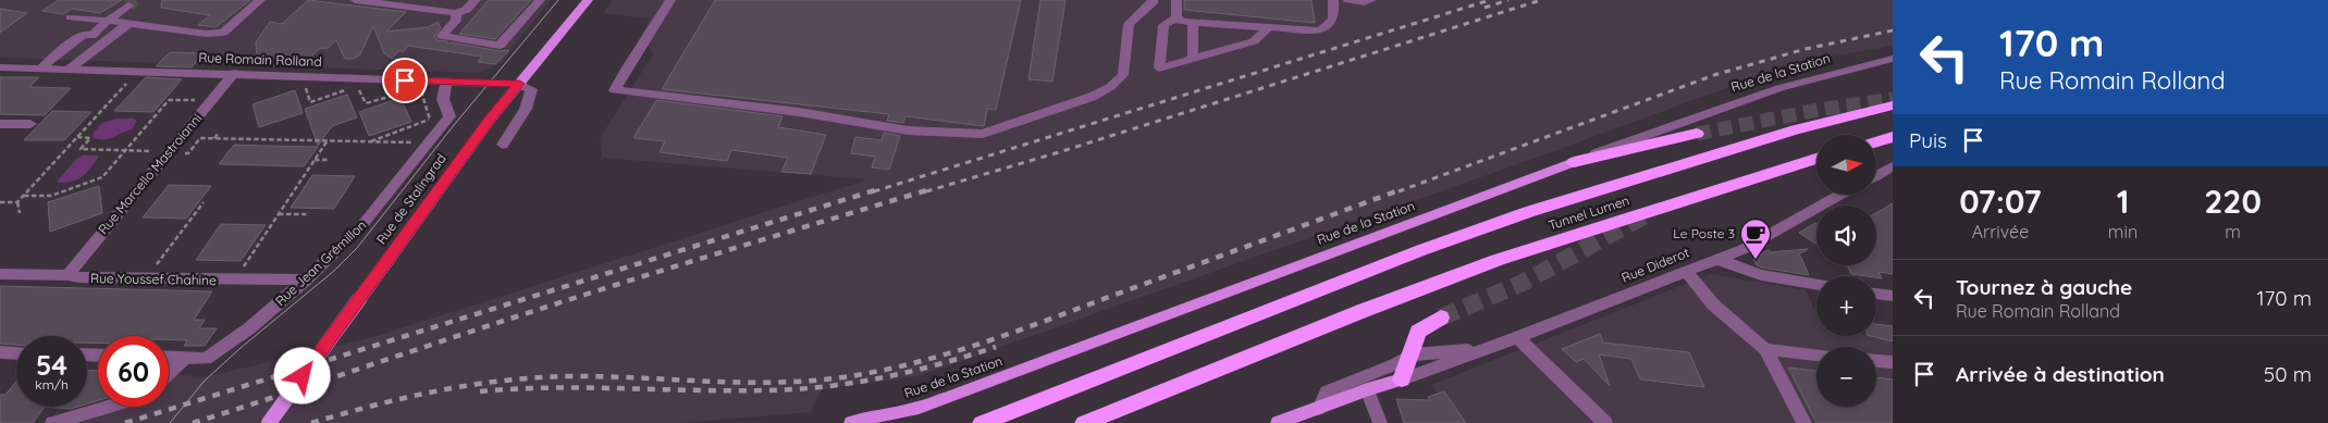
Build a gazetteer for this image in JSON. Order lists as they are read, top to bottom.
{
  "streets": {
    "highway": ["Tunnel Lumen"],
    "main road": ["Rue de la Station", "Rue de Stalingrad", "Rue Diderot"],
    "street": [
      "Rue Romain Rolland",
      "Rue Marcello Mastroianni",
      "Rue Jean Grémillon",
      "Rue Youssef Chahine"
    ]
  },
  "crossings": [
    ["Rue Romain Rolland", "Rue Marcello Mastroianni"],
    ["Rue Romain Rolland", "Rue de Stalingrad"],
    ["Rue Marcello Mastroianni", "Rue Youssef Chahine"],
    ["Rue Jean Grémillon", "Rue Youssef Chahine"]
  ],
  "places": {
    "cafe": ["Le Poste 3"]
  },
  "north": "right",
  "page": {
    "turn": ["170 m", "Rue Romain Rolland"],
    "then": "Puis",
    "map_buttons": ["+", "−"],
    "eta": [
      "07:07",
      "Arrivée",
      "1",
      "min",
      "220",
      "m"
    ],
    "list": [
      {
        "name": "Tournez à gauche",
        "note": "Rue Romain Rolland",
        "value": "170 m"
      },
      {
        "name": "Arrivée à destination",
        "value": "50 m"
      }
    ],
    "speed": "54 km/h",
    "limit": "60"
  }
}
